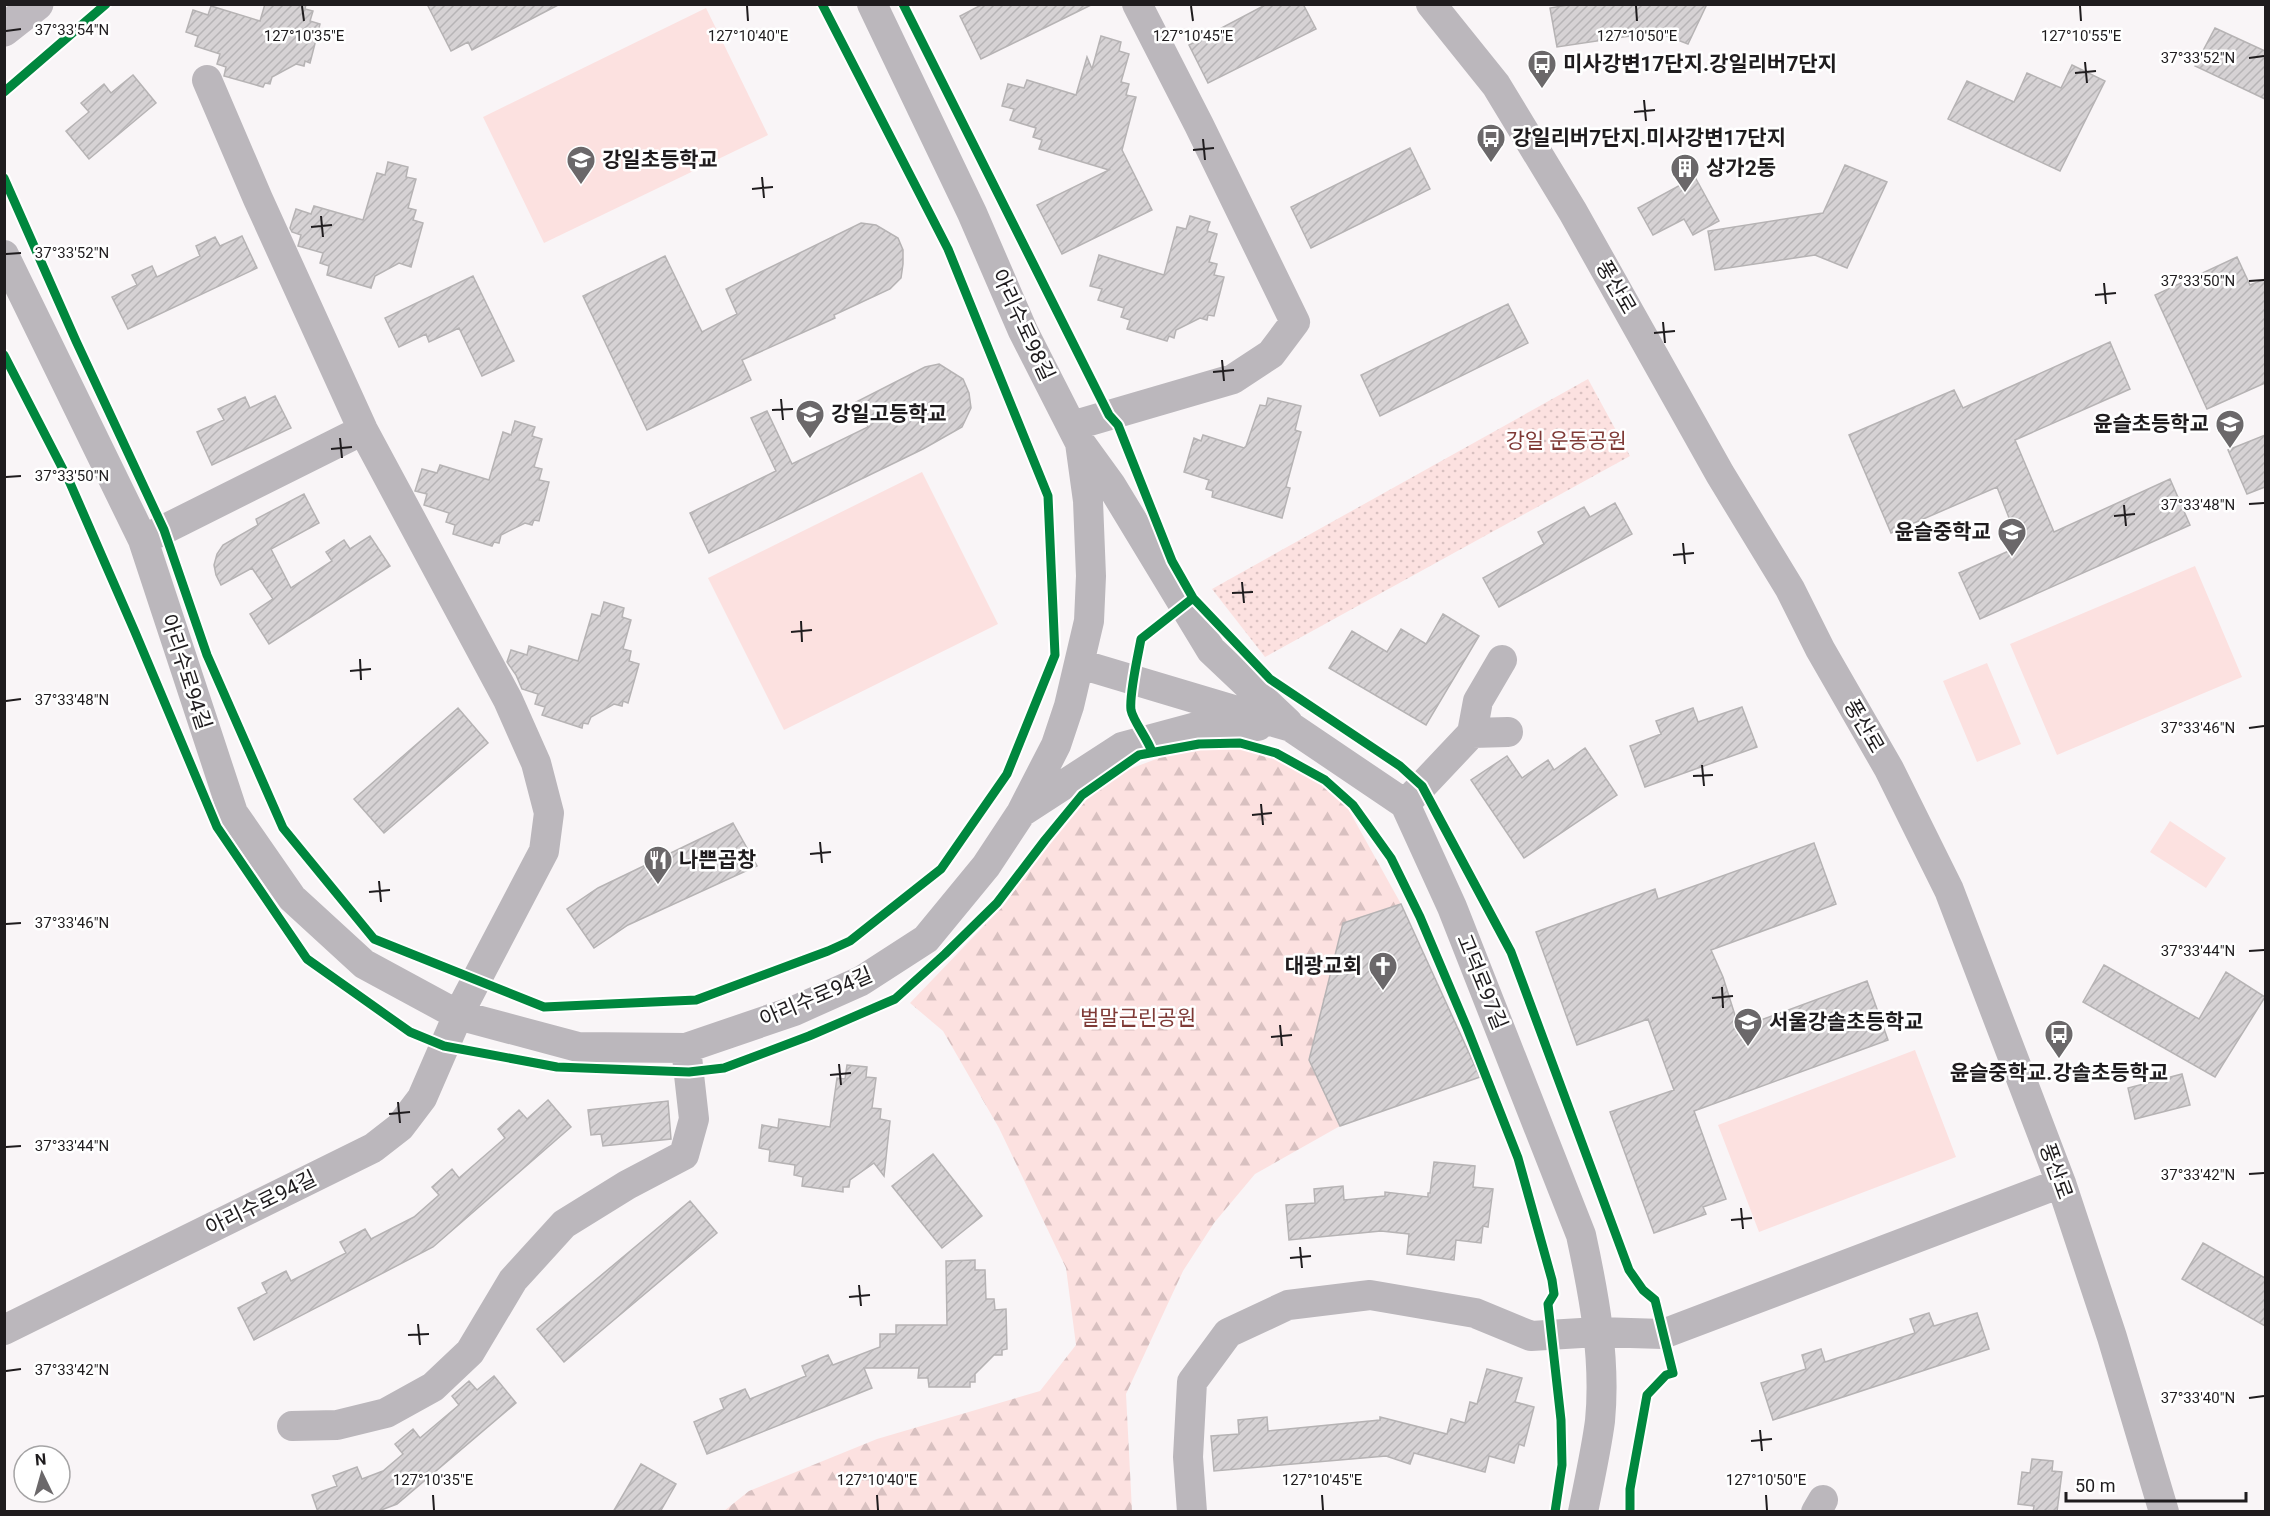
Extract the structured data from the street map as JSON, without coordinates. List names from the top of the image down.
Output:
{
  "streets": {
    "street": [
      "풍산로",
      "아리수로98길",
      "아리수로94길",
      "고덕로97길"
    ]
  },
  "crossings": [
    ["아리수로98길", "아리수로94길"]
  ],
  "parks": ["강일 운동공원", "벌말근린공원"],
  "places": {
    "bus stop": ["미사강변17단지.강일리버7단지", "강일리버7단지.미사강변17단지", "윤슬중학교.강솔초등학교"],
    "school or university": [
      "강일초등학교",
      "강일고등학교",
      "윤슬초등학교",
      "윤슬중학교",
      "서울강솔초등학교"
    ],
    "building": ["상가2동"],
    "restaurant": ["나쁜곱창"],
    "church": ["대광교회"]
  },
  "scale_bar": "50 m",
  "north": "top",
  "coordinates": [
    "37°33'54\"N",
    "127°10'35\"E",
    "127°10'40\"E",
    "127°10'45\"E",
    "127°10'50\"E",
    "127°10'55\"E",
    "37°33'52\"N",
    "37°33'50\"N",
    "37°33'48\"N",
    "37°33'46\"N",
    "37°33'44\"N",
    "37°33'42\"N",
    "37°33'40\"N"
  ]
}
